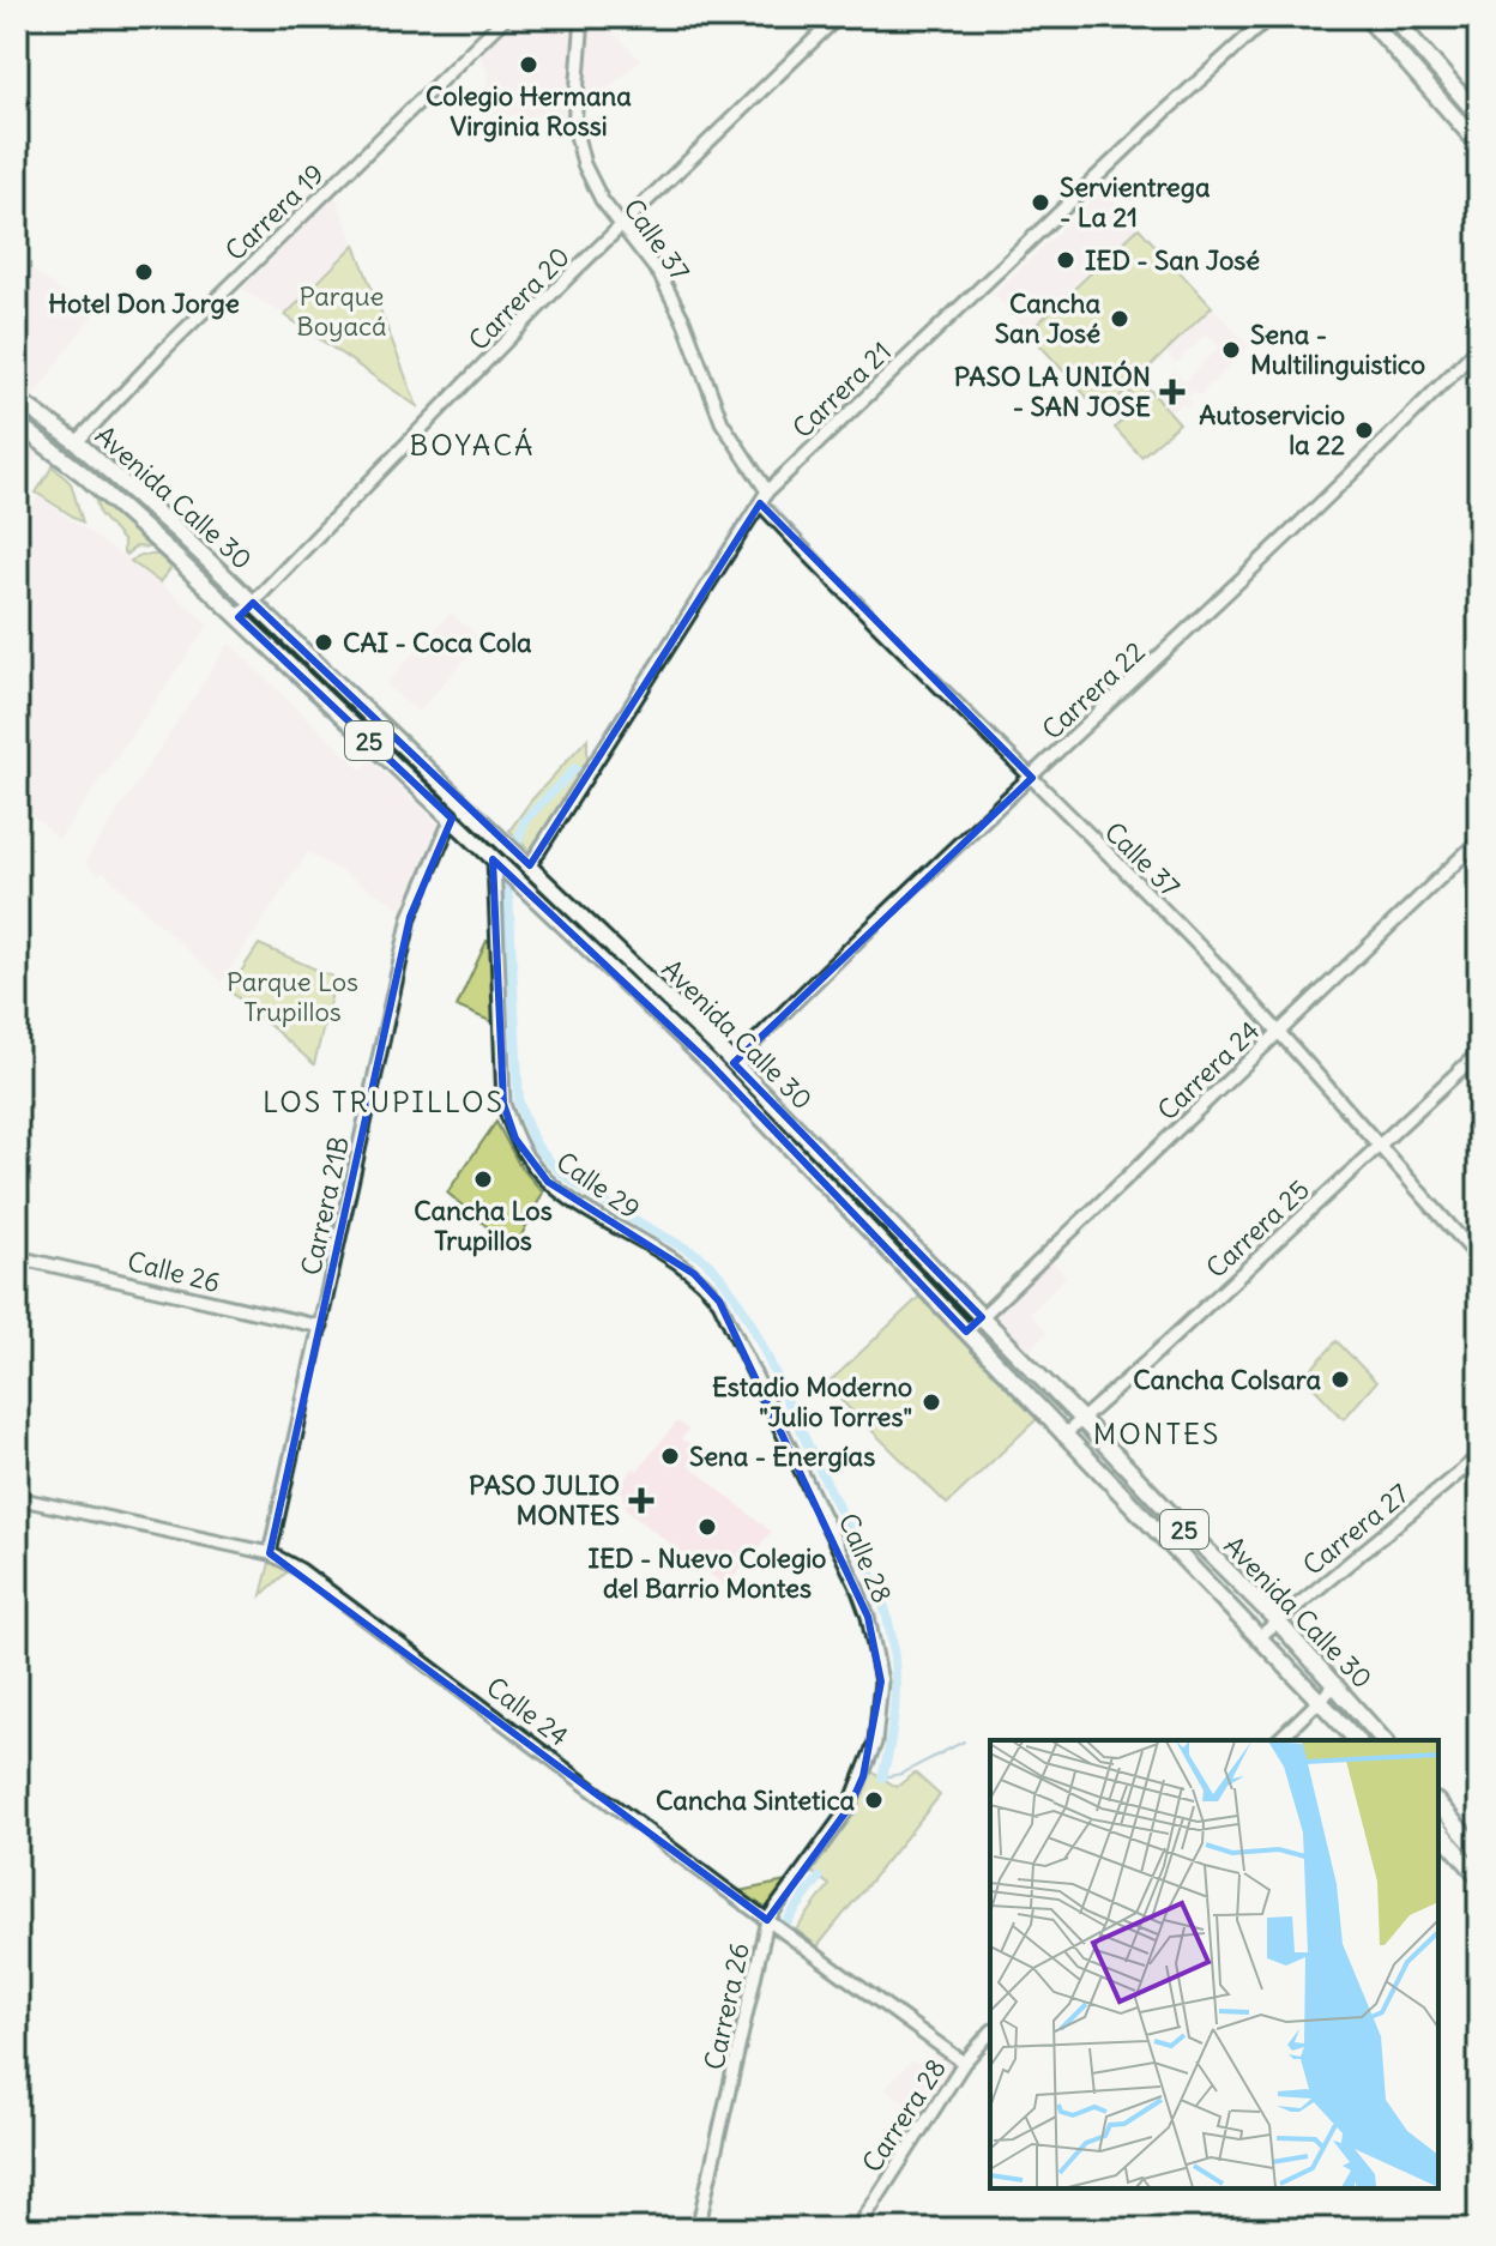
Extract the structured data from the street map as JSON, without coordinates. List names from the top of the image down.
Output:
{
  "streets": {
    "main road": ["Avenida Calle 30", "25"],
    "street": [
      "Carrera 19",
      "Calle 37",
      "Carrera 20",
      "Carrera 21",
      "Carrera 22",
      "Carrera 24",
      "Calle 29",
      "Carrera 21B",
      "Carrera 25",
      "Calle 26",
      "Carrera 27",
      "Calle 28",
      "Calle 24",
      "Carrera 26",
      "Carrera 28"
    ]
  },
  "crossings": [
    ["Carrera 19", "Avenida Calle 30"],
    ["Calle 37", "Carrera 20"],
    ["Calle 37", "Carrera 21"],
    ["Calle 37", "Carrera 22"],
    ["Calle 37", "Carrera 24"],
    ["Calle 37", "Carrera 25"],
    ["Carrera 20", "Avenida Calle 30"],
    ["Carrera 21", "Avenida Calle 30"],
    ["Avenida Calle 30", "Carrera 22"],
    ["Avenida Calle 30", "Carrera 24"],
    ["Avenida Calle 30", "Calle 29"],
    ["Avenida Calle 30", "Carrera 21B"],
    ["Avenida Calle 30", "Carrera 25"],
    ["Avenida Calle 30", "Carrera 27"],
    ["Calle 29", "Calle 28"],
    ["Carrera 21B", "Calle 26"],
    ["Carrera 21B", "Calle 24"],
    ["Calle 28", "Calle 24"],
    ["Calle 28", "Carrera 26"],
    ["Calle 24", "Carrera 26"],
    ["Calle 24", "Carrera 28"]
  ],
  "districts": ["BOYACÁ", "LOS TRUPILLOS", "MONTES"],
  "parks": ["Parque Boyacá", "Parque Los Trupillos"],
  "places": {
    "other": [
      "Colegio Hermana Virginia Rossi",
      "Servientrega - La 21",
      "IED - San José",
      "Hotel Don Jorge",
      "Cancha San José",
      "Sena - Multilinguistico",
      "Autoservicio la 22",
      "CAI - Coca Cola",
      "Cancha Los Trupillos",
      "Cancha Colsara",
      "Estadio Moderno \"Julio Torres\"",
      "Sena - Energías",
      "IED - Nuevo Colegio del Barrio Montes",
      "Cancha Sintetica"
    ],
    "health": ["PASO LA UNIÓN - SAN JOSE", "PASO JULIO MONTES"]
  }
}
